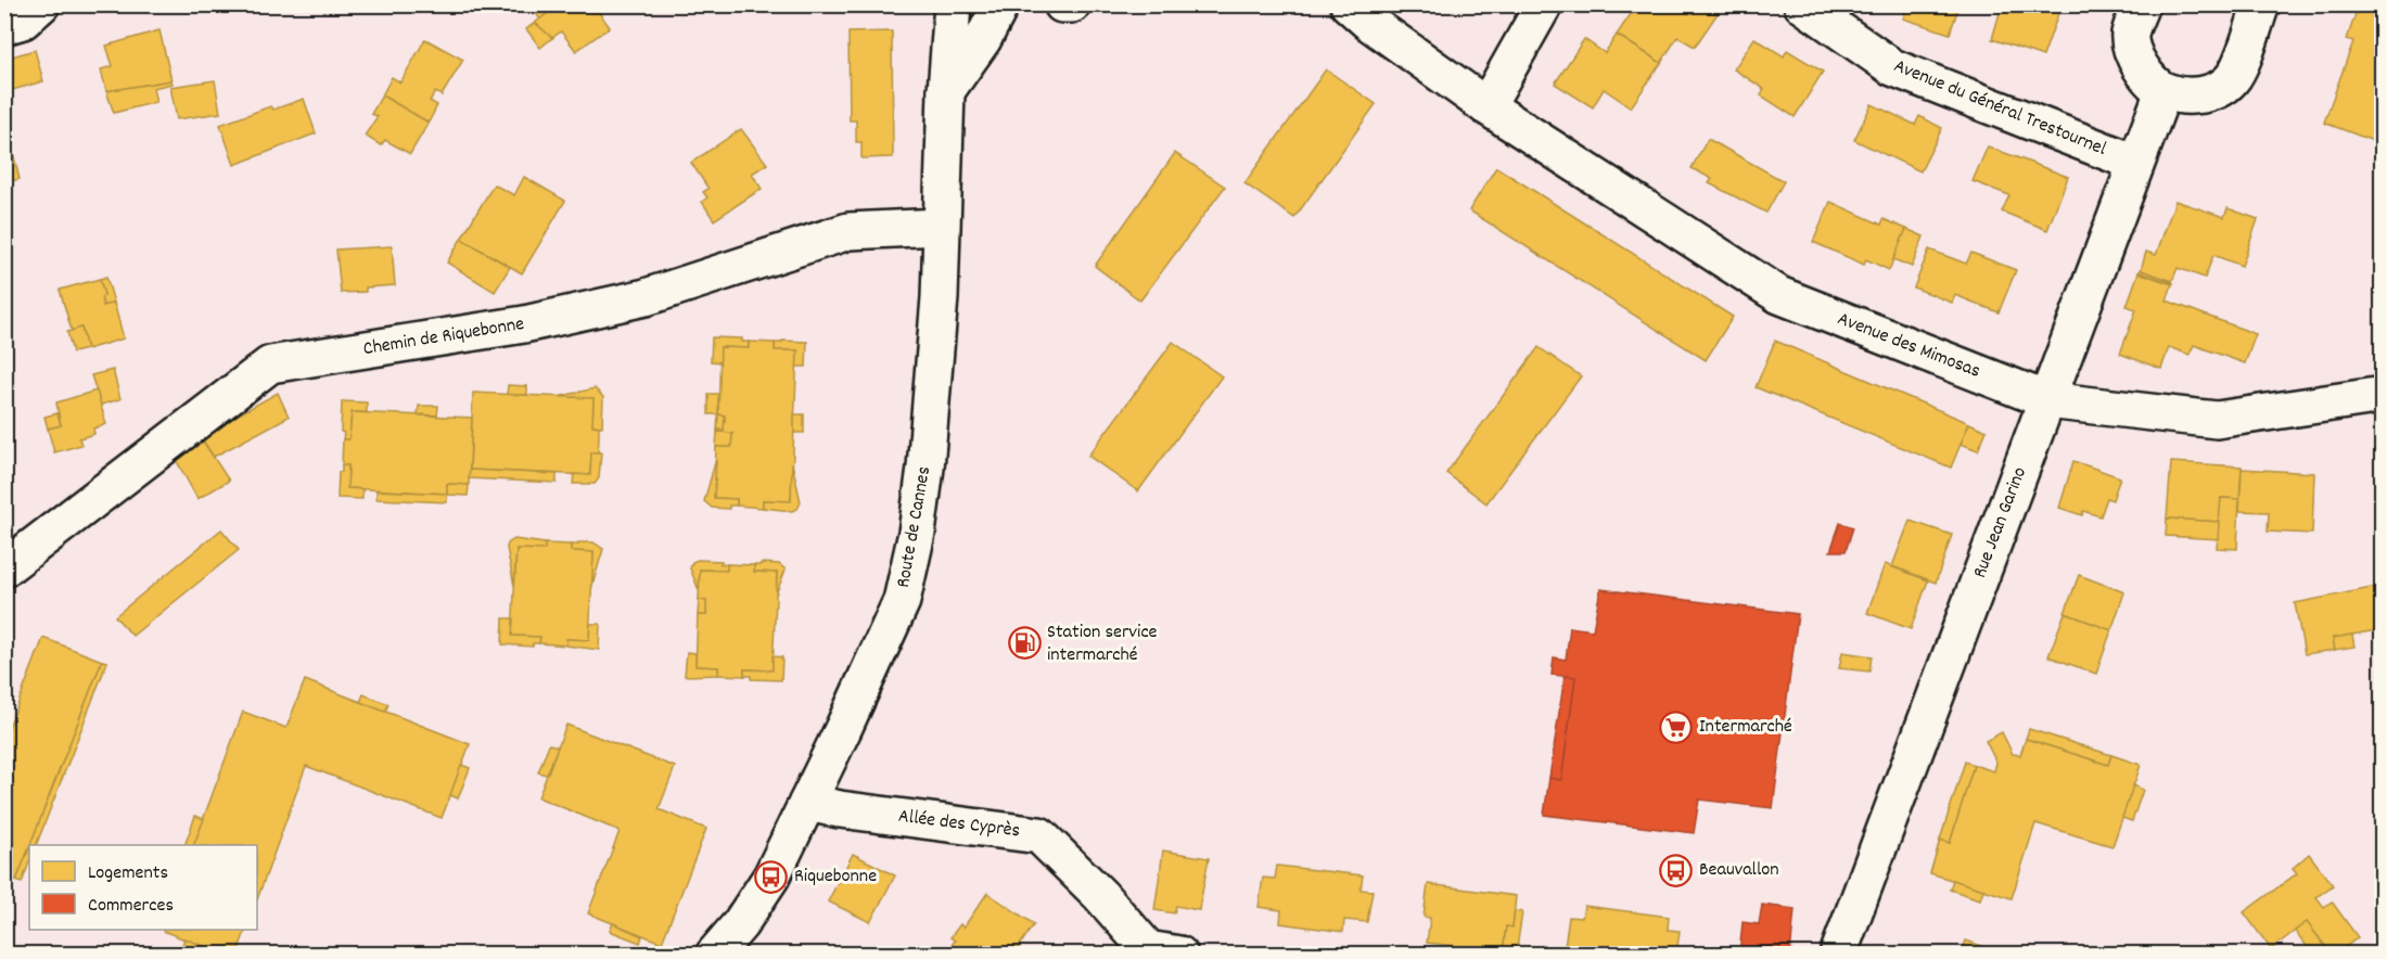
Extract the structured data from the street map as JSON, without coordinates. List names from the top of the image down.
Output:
{
  "streets": {
    "street": [
      "Avenue du Général Trestournel",
      "Chemin de Riquebonne",
      "Avenue des Mimosas",
      "Rue Jean Garino",
      "Route de Cannes",
      "Allée des Cyprès"
    ]
  },
  "crossings": [
    ["Avenue du Général Trestournel", "Rue Jean Garino"],
    ["Chemin de Riquebonne", "Route de Cannes"],
    ["Avenue des Mimosas", "Rue Jean Garino"],
    ["Route de Cannes", "Allée des Cyprès"]
  ],
  "places": {
    "fuel station": ["Station service intermarché"],
    "supermarket": ["Intermarché"],
    "bus stop": ["Beauvallon", "Riquebonne"]
  },
  "legend": ["Logements", "Commerces"]
}
